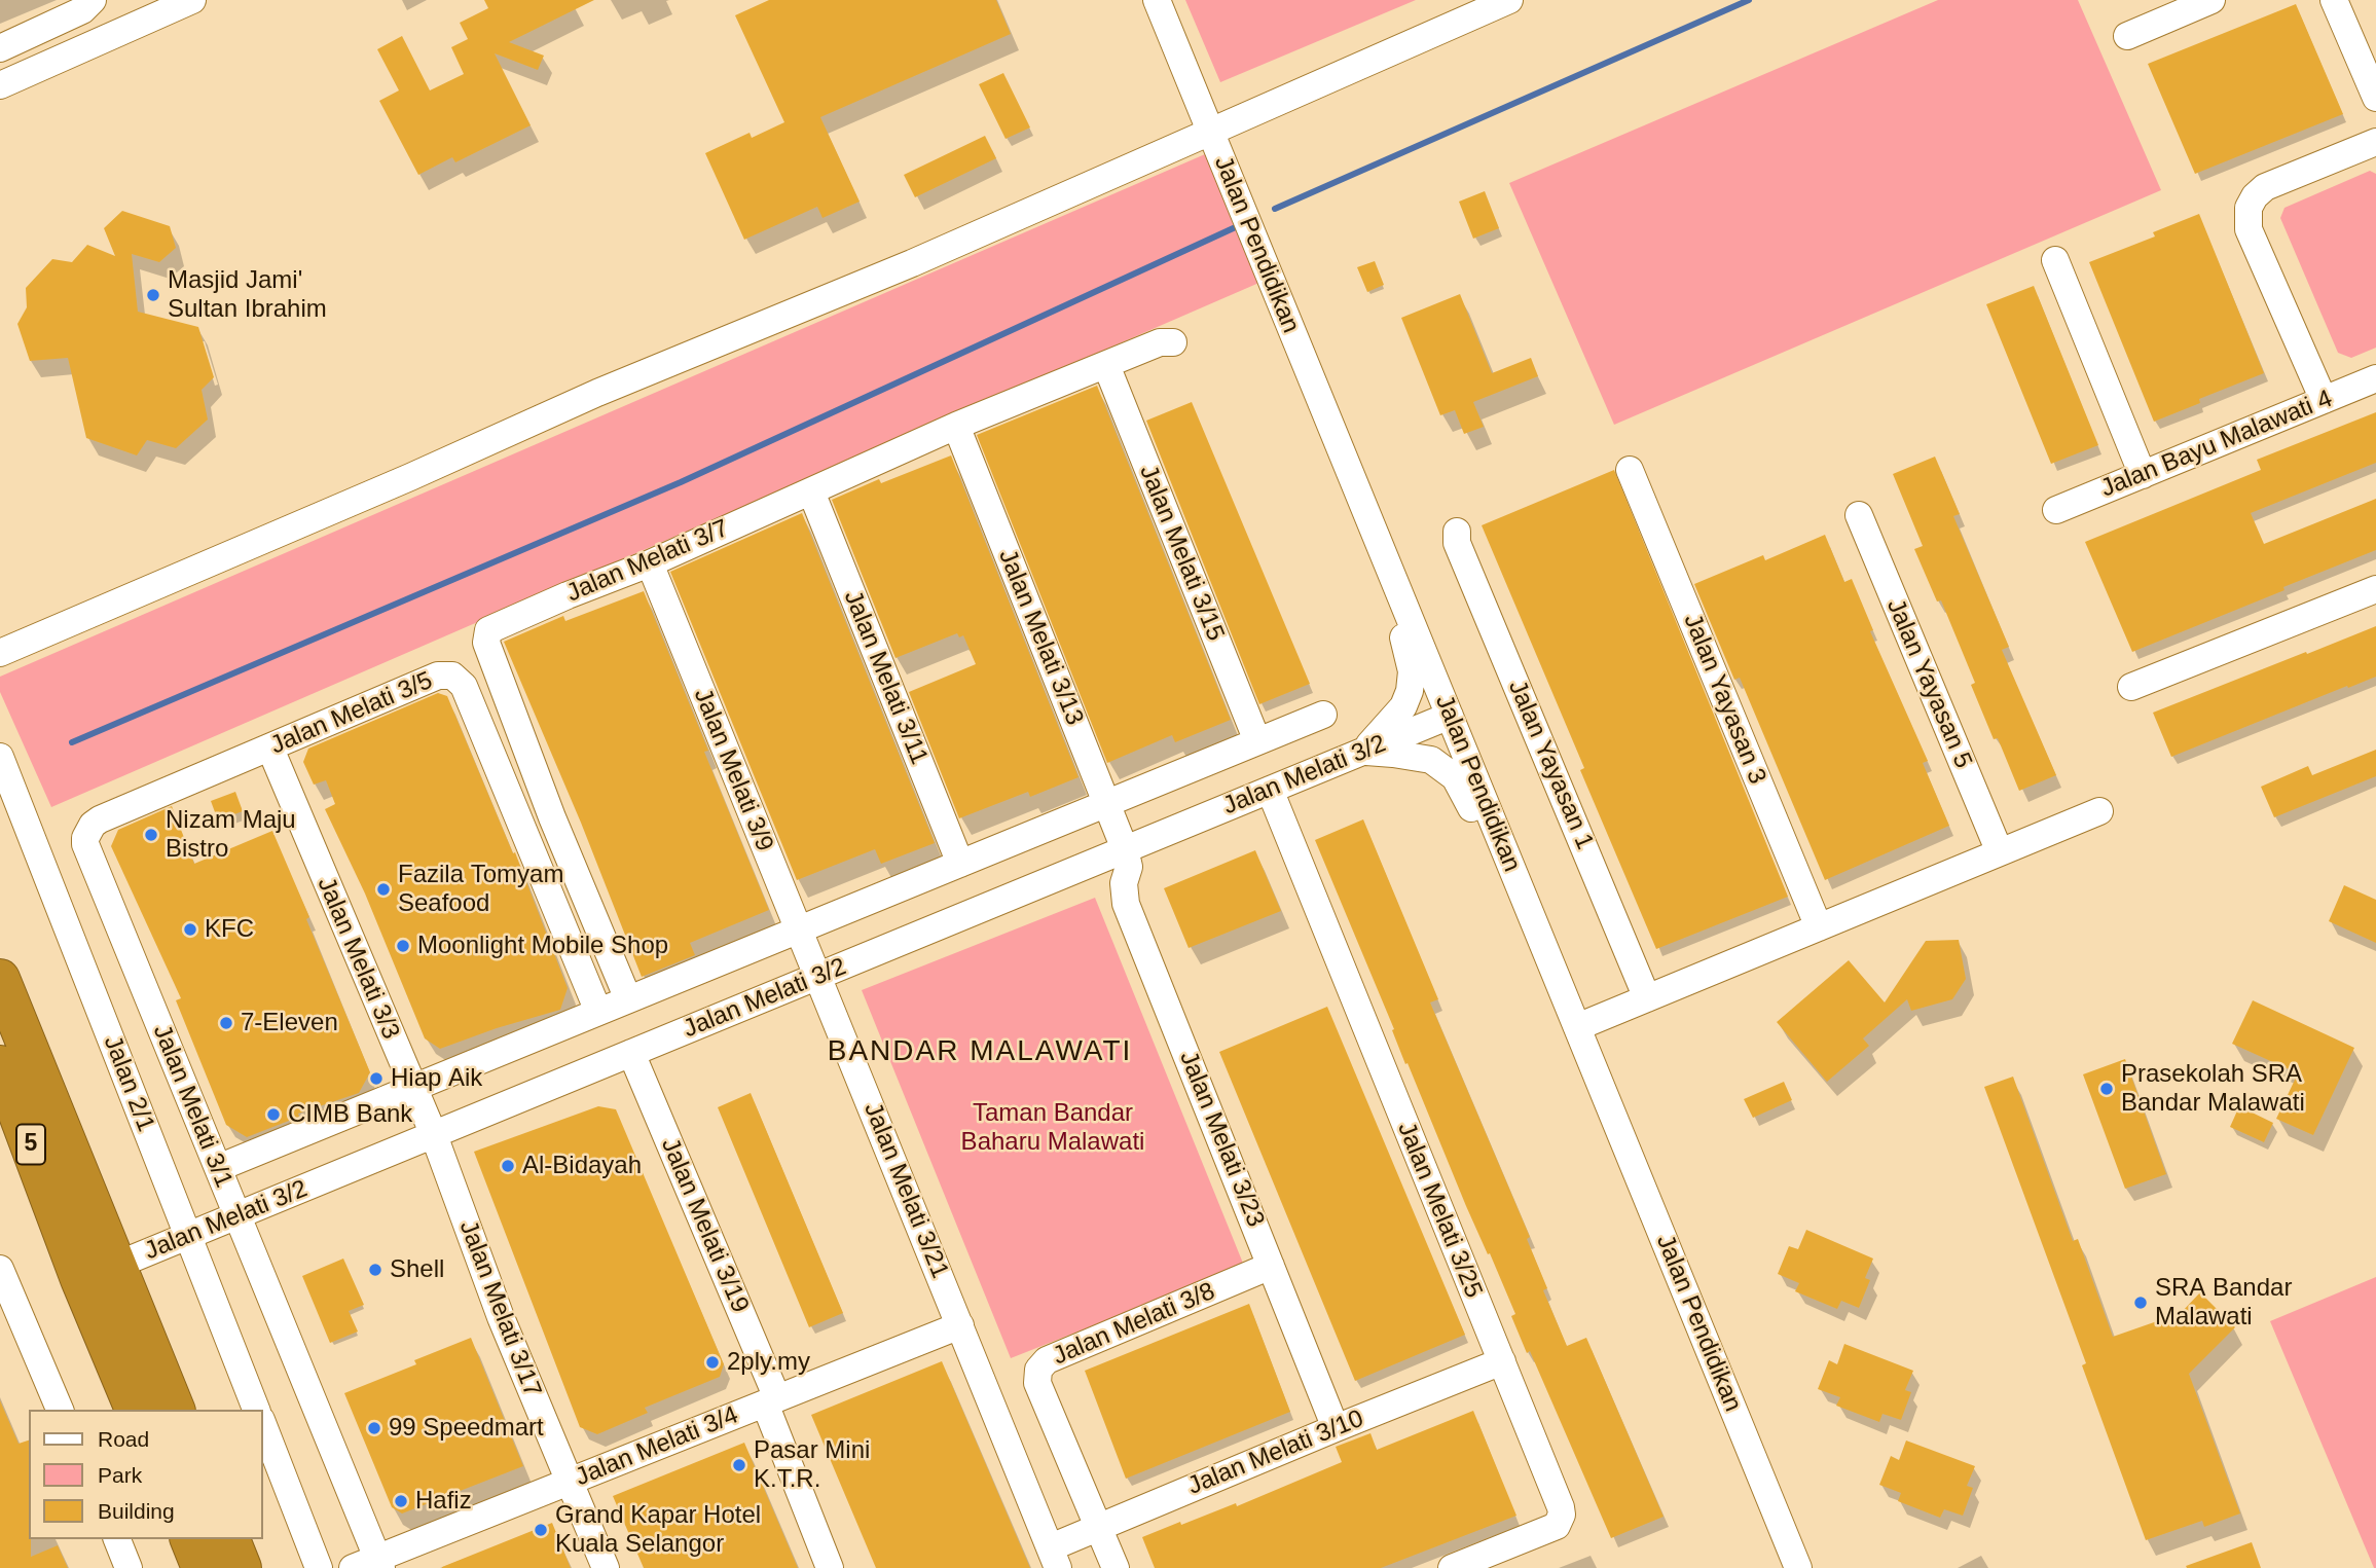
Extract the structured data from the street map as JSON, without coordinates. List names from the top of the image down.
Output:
{
  "streets": {
    "highway": ["5"],
    "street": [
      "Jalan Pendidikan",
      "Jalan Bayu Malawati 4",
      "Jalan Melati 3/15",
      "Jalan Melati 3/7",
      "Jalan Melati 3/13",
      "Jalan Melati 3/11",
      "Jalan Yayasan 5",
      "Jalan Yayasan 3",
      "Jalan Melati 3/5",
      "Jalan Yayasan 1",
      "Jalan Melati 3/9",
      "Jalan Melati 3/2",
      "Jalan Melati 3/3",
      "Jalan 2/1",
      "Jalan Melati 3/1",
      "Jalan Melati 3/23",
      "Jalan Melati 3/21",
      "Jalan Melati 3/25",
      "Jalan Melati 3/19",
      "Jalan Melati 3/17",
      "Jalan Melati 3/8",
      "Jalan Melati 3/4",
      "Jalan Melati 3/10"
    ]
  },
  "crossings": [
    ["Jalan Pendidikan", "Jalan Melati 3/2"],
    ["Jalan Melati 3/15", "Jalan Melati 3/7"],
    ["Jalan Melati 3/7", "Jalan Melati 3/13"],
    ["Jalan Melati 3/7", "Jalan Melati 3/11"],
    ["Jalan Melati 3/7", "Jalan Melati 3/9"],
    ["Jalan Melati 3/13", "Jalan Melati 3/2"],
    ["Jalan Melati 3/13", "Jalan Melati 3/23"],
    ["Jalan Melati 3/5", "Jalan Melati 3/3"],
    ["Jalan Melati 3/5", "Jalan Melati 3/1"],
    ["Jalan Melati 3/9", "Jalan Melati 3/2"],
    ["Jalan Melati 3/9", "Jalan Melati 3/21"],
    ["Jalan Melati 3/2", "Jalan 2/1"],
    ["Jalan Melati 3/2", "Jalan Melati 3/1"],
    ["Jalan Melati 3/2", "Jalan Melati 3/23"],
    ["Jalan Melati 3/2", "5"],
    ["Jalan Melati 3/2", "Jalan Melati 3/21"],
    ["Jalan Melati 3/2", "Jalan Melati 3/25"],
    ["Jalan Melati 3/2", "Jalan Melati 3/19"],
    ["Jalan Melati 3/2", "Jalan Melati 3/17"],
    ["Jalan Melati 3/3", "Jalan Melati 3/17"],
    ["Jalan Melati 3/1", "Jalan Melati 3/4"],
    ["Jalan Melati 3/23", "Jalan Melati 3/8"],
    ["Jalan Melati 3/23", "Jalan Melati 3/10"],
    ["Jalan Melati 3/21", "Jalan Melati 3/4"],
    ["Jalan Melati 3/21", "Jalan Melati 3/10"],
    ["Jalan Melati 3/25", "Jalan Melati 3/10"],
    ["Jalan Melati 3/19", "Jalan Melati 3/4"],
    ["Jalan Melati 3/17", "Jalan Melati 3/4"],
    ["Jalan Melati 3/8", "Jalan Melati 3/10"]
  ],
  "districts": ["BANDAR MALAWATI"],
  "parks": ["Taman Bandar Baharu Malawati"],
  "places": [
    "Masjid Jami' Sultan Ibrahim",
    "Nizam Maju Bistro",
    "Fazila Tomyam Seafood",
    "KFC",
    "Moonlight Mobile Shop",
    "7-Eleven",
    "Hiap Aik",
    "Prasekolah SRA Bandar Malawati",
    "CIMB Bank",
    "Al-Bidayah",
    "Shell",
    "SRA Bandar Malawati",
    "2ply.my",
    "99 Speedmart",
    "Pasar Mini K.T.R.",
    "Hafiz",
    "Grand Kapar Hotel Kuala Selangor"
  ],
  "legend": ["Road", "Park", "Building"]
}
